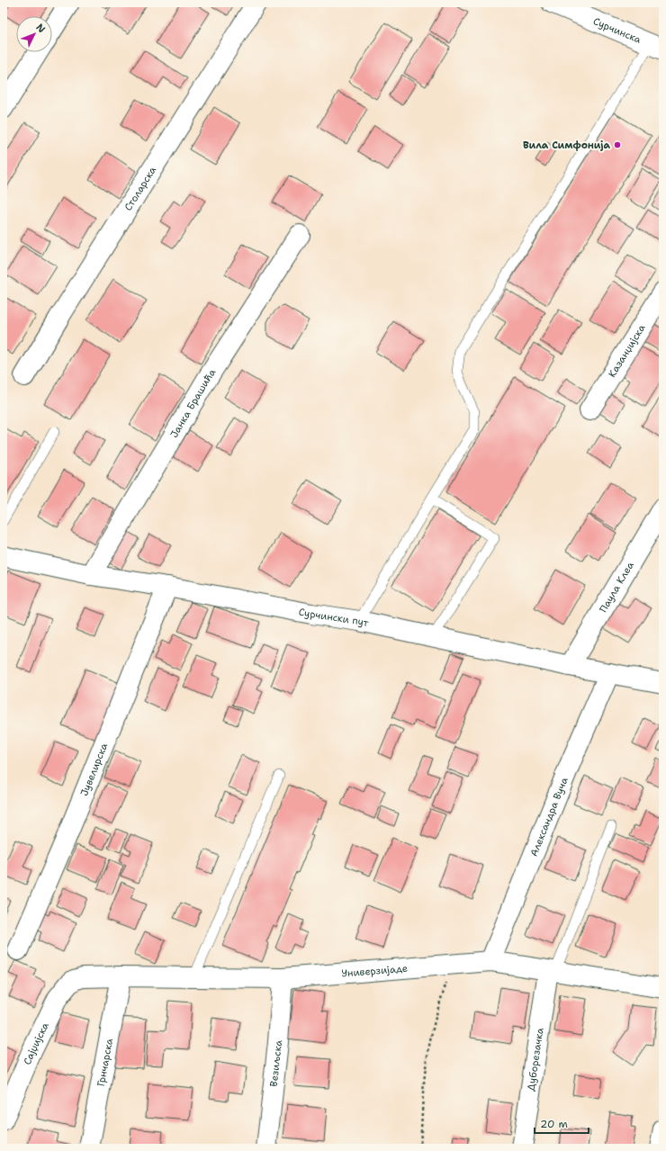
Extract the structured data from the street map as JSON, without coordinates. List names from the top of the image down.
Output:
{
  "streets": {
    "street": [
      "Сурчинска",
      "Столарска",
      "Казанџијска",
      "Јанка Брашића",
      "Паула Клеа",
      "Сурчински пут",
      "Јувелирска",
      "Александра Вуча",
      "Универзијаде",
      "Сајџијска",
      "Дуборезачка",
      "Грнчарска",
      "Везиљска"
    ]
  },
  "crossings": [
    ["Јанка Брашића", "Сурчински пут"],
    ["Паула Клеа", "Сурчински пут"],
    ["Сурчински пут", "Јувелирска"],
    ["Сурчински пут", "Александра Вуча"],
    ["Александра Вуча", "Универзијаде"],
    ["Универзијаде", "Сајџијска"],
    ["Универзијаде", "Дуборезачка"],
    ["Универзијаде", "Грнчарска"],
    ["Универзијаде", "Везиљска"]
  ],
  "places": ["Вила Симфонија"],
  "scale_bar": "20 m",
  "north": "top right"
}
